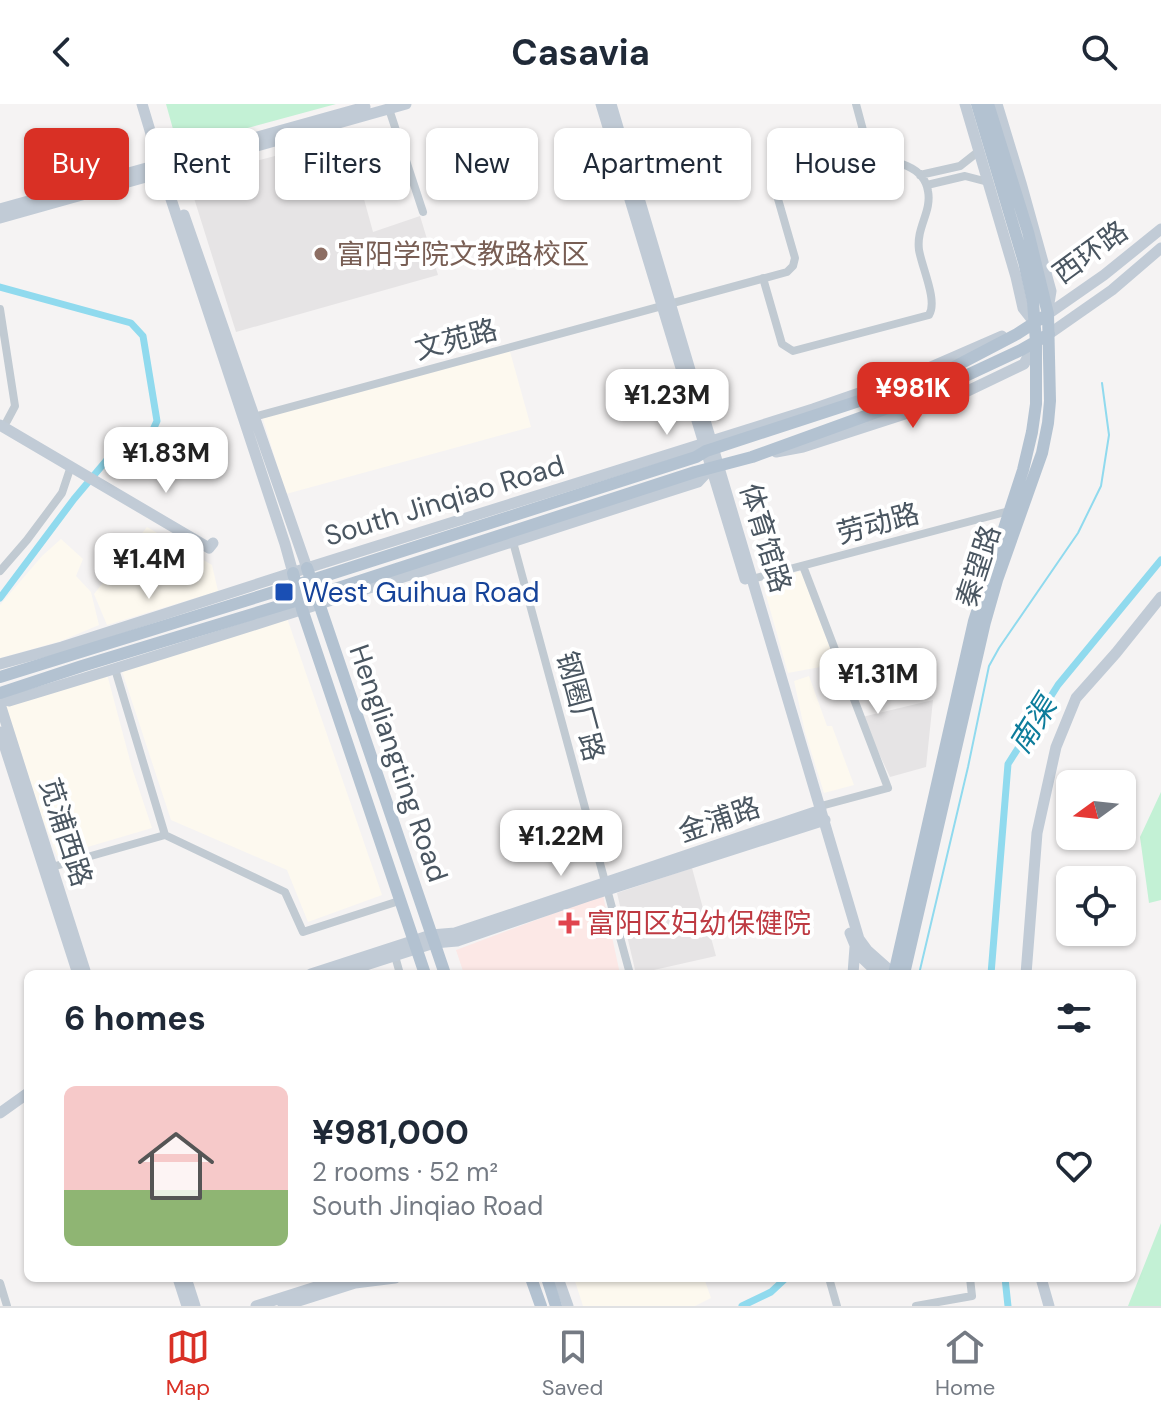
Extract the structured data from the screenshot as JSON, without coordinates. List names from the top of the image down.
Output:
{
  "streets": {
    "main road": [
      "西环路",
      "South Jinqiao Road",
      "体育馆路",
      "秦望路",
      "Hengliangting Road",
      "金浦路",
      "苋浦西路"
    ],
    "street": ["文苑路", "劳动路", "钢圈厂路"]
  },
  "crossings": [
    ["西环路", "South Jinqiao Road"],
    ["西环路", "秦望路"],
    ["文苑路", "体育馆路"],
    ["South Jinqiao Road", "体育馆路"],
    ["South Jinqiao Road", "秦望路"],
    ["South Jinqiao Road", "钢圈厂路"],
    ["South Jinqiao Road", "Hengliangting Road"],
    ["劳动路", "体育馆路"],
    ["劳动路", "秦望路"],
    ["体育馆路", "金浦路"],
    ["钢圈厂路", "金浦路"],
    ["Hengliangting Road", "金浦路"]
  ],
  "water": ["南渠"],
  "places": {
    "other": ["富阳学院文教路校区"],
    "transit": ["West Guihua Road"],
    "health": ["富阳区妇幼保健院"]
  },
  "north": "left",
  "page": {
    "header": "Casavia",
    "chip": [
      "Buy",
      "Rent",
      "Filters",
      "New",
      "Apartment",
      "House"
    ],
    "price": [
      "¥981K",
      "¥1.23M",
      "¥1.83M",
      "¥1.4M",
      "¥1.31M",
      "¥1.22M"
    ],
    "heading": "6 homes",
    "list": [
      {
        "name": "¥981,000",
        "note": "2 rooms · 52 m² · South Jinqiao Road"
      }
    ],
    "tabs": ["Map", "Saved", "Home"]
  }
}
